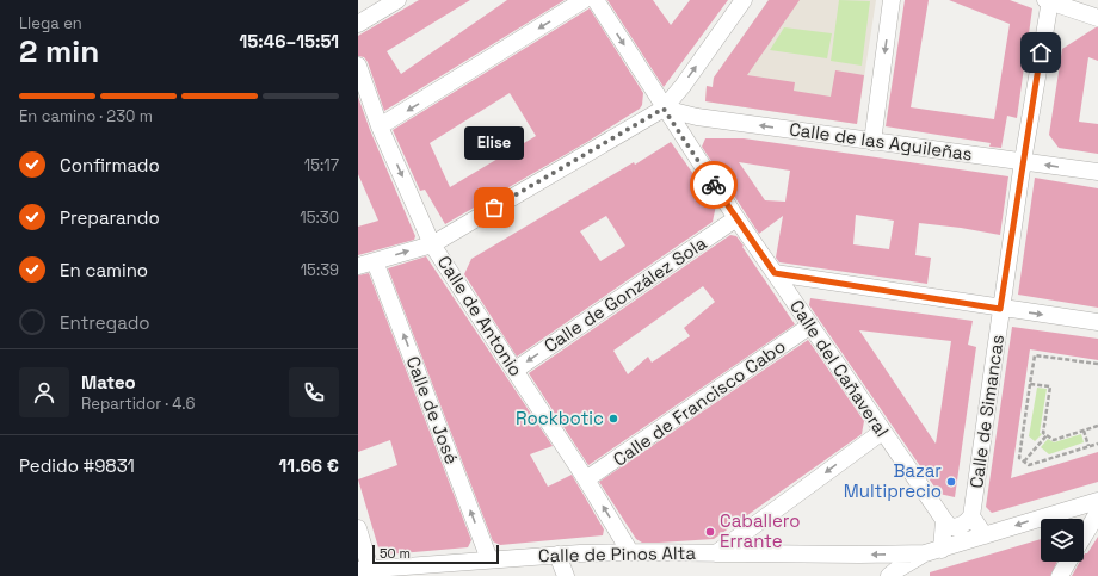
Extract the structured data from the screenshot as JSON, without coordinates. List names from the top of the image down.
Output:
{
  "streets": {
    "street": [
      "Calle de las Aguileñas",
      "Calle de González Sola",
      "Calle de Antonio",
      "Calle del Cañaveral",
      "Calle de Francisco Cabo",
      "Calle de José",
      "Calle de Simancas",
      "Calle de Pinos Alta"
    ]
  },
  "crossings": [
    ["Calle de las Aguileñas", "Calle del Cañaveral"],
    ["Calle de las Aguileñas", "Calle de Simancas"],
    ["Calle de González Sola", "Calle de Antonio"],
    ["Calle de González Sola", "Calle del Cañaveral"],
    ["Calle de Antonio", "Calle de Francisco Cabo"],
    ["Calle de Antonio", "Calle de Pinos Alta"],
    ["Calle del Cañaveral", "Calle de Francisco Cabo"],
    ["Calle de José", "Calle de Pinos Alta"]
  ],
  "one_way": ["Calle de José", "Calle de Pinos Alta"],
  "places": [
    "Elise",
    "Rockbotic",
    "Bazar Multiprecio",
    "Caballero Errante"
  ],
  "scale_bar": "50 m",
  "page": {
    "heading": ["2 min", "Llega en", "15:46–15:51"],
    "panel": [
      "Mateo",
      "Repartidor · 4.6",
      "Pedido #9831",
      "11.66 €"
    ],
    "bar": "En camino · 230 m",
    "bubble": "Elise",
    "list": [
      ["Confirmado", "15:17"],
      ["Preparando", "15:30"],
      ["En camino", "15:39"],
      "Entregado"
    ],
    "scale": "50 m"
  }
}
